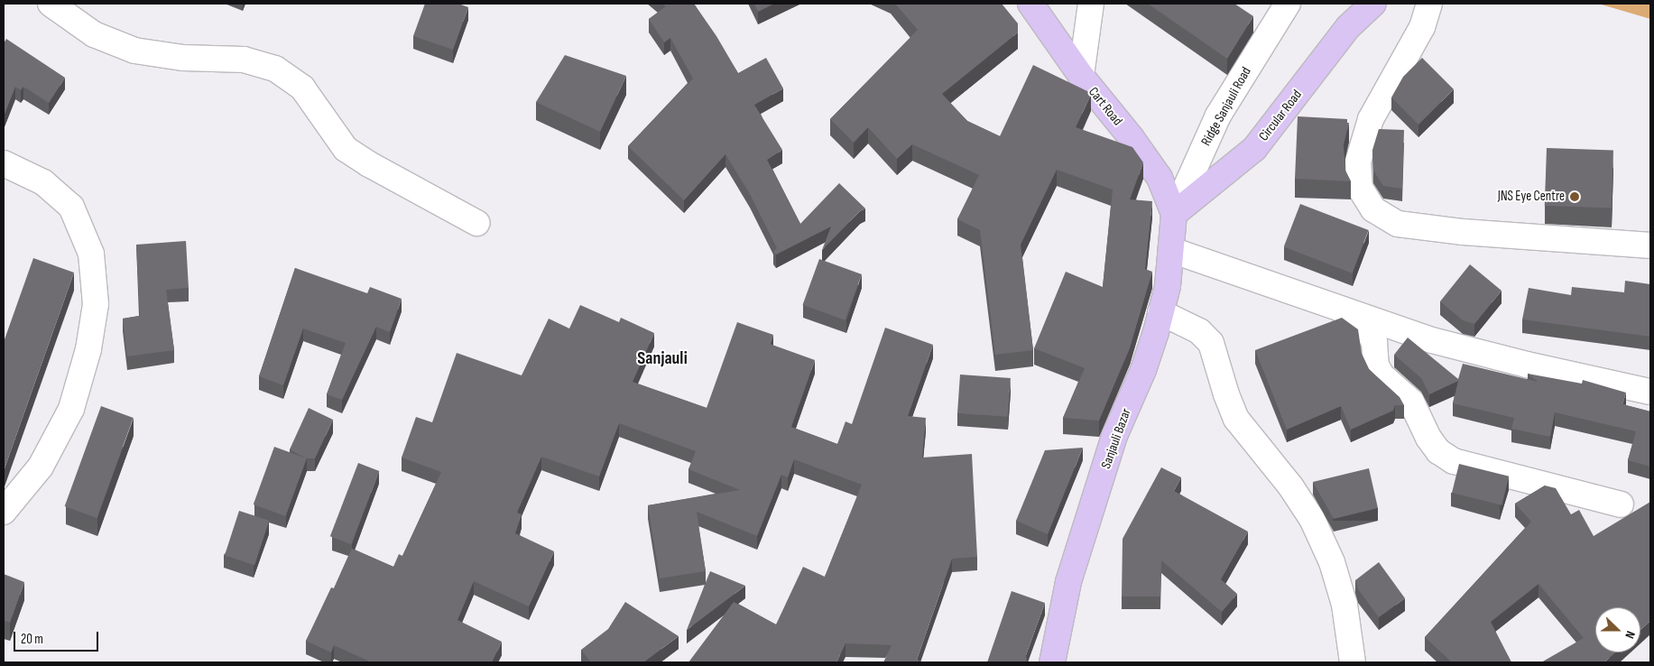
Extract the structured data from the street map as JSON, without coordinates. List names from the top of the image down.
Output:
{
  "streets": {
    "main road": ["Cart Road", "Circular Road", "Sanjauli Bazar"],
    "street": ["Ridge Sanjauli Road"]
  },
  "crossings": [
    ["Cart Road", "Ridge Sanjauli Road"],
    ["Cart Road", "Circular Road"],
    ["Cart Road", "Sanjauli Bazar"],
    ["Ridge Sanjauli Road", "Circular Road"],
    ["Ridge Sanjauli Road", "Sanjauli Bazar"],
    ["Circular Road", "Sanjauli Bazar"]
  ],
  "districts": ["Sanjauli"],
  "places": ["JNS Eye Centre"],
  "scale_bar": "20 m",
  "north": "right"
}
